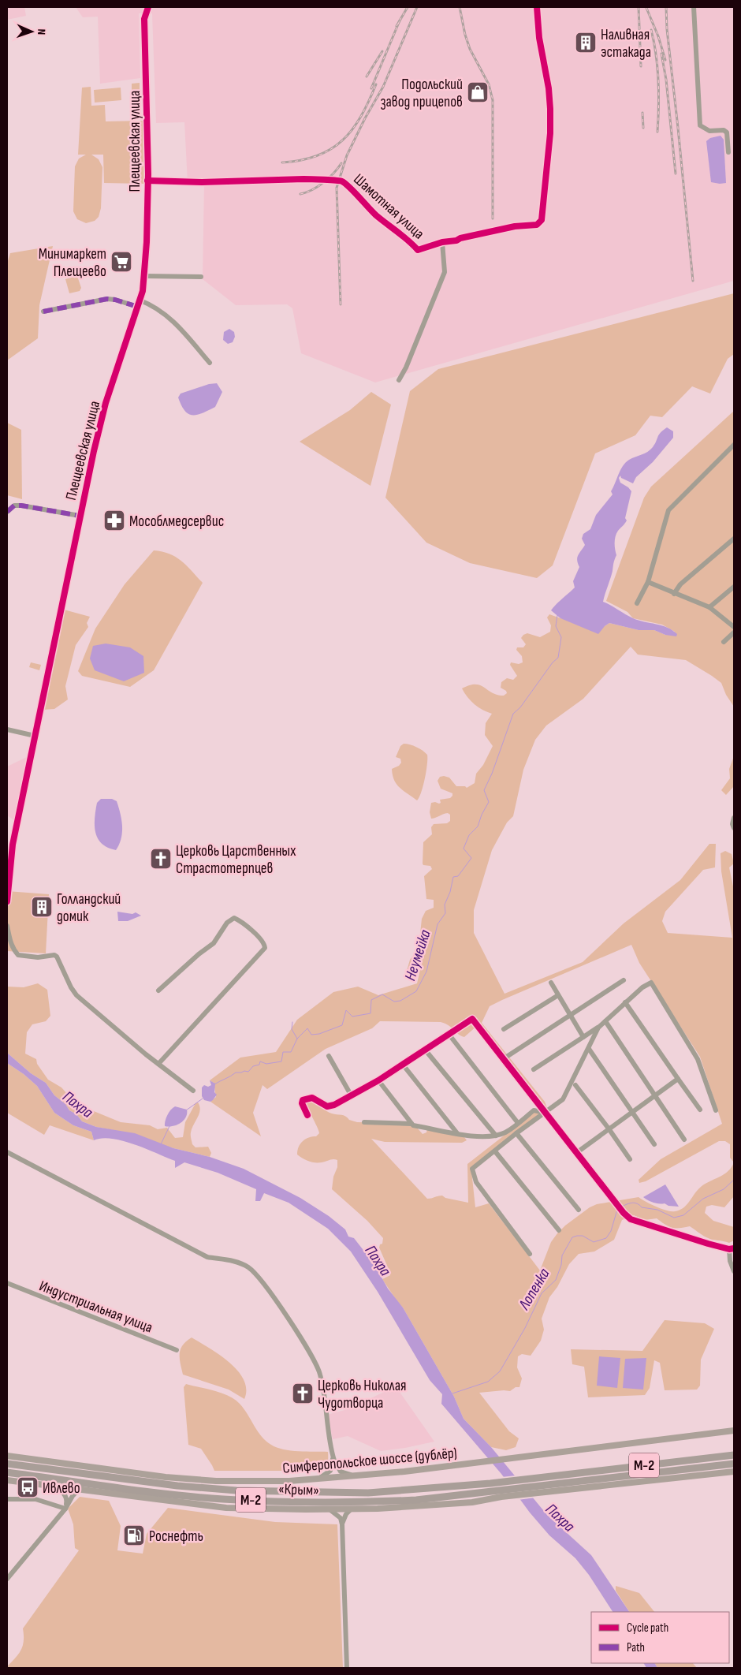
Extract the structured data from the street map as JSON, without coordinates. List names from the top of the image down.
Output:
{
  "streets": {
    "highway": ["М-2", "«Крым»"],
    "main road": ["Симферопольское шоссе (дублёр)"],
    "street": ["Плещеевская улица", "Шамотная улица", "Индустриальная улица"]
  },
  "crossings": [
    ["Плещеевская улица", "Шамотная улица"]
  ],
  "water": ["Неумейка", "Пахра", "Лопенка"],
  "places": {
    "building": ["Наливная эстакада", "Голландский домик"],
    "shop": ["Подольский завод прицепов"],
    "supermarket": ["Минимаркет Плещеево"],
    "pharmacy": ["Мособлмедсервис"],
    "church": ["Церковь Царственных Страстотерпцев", "Церковь Николая Чудотворца"],
    "bus stop": ["Ивлево"],
    "fuel station": ["Роснефть"]
  },
  "legend": ["Cycle path", "Path"],
  "north": "right"
}
